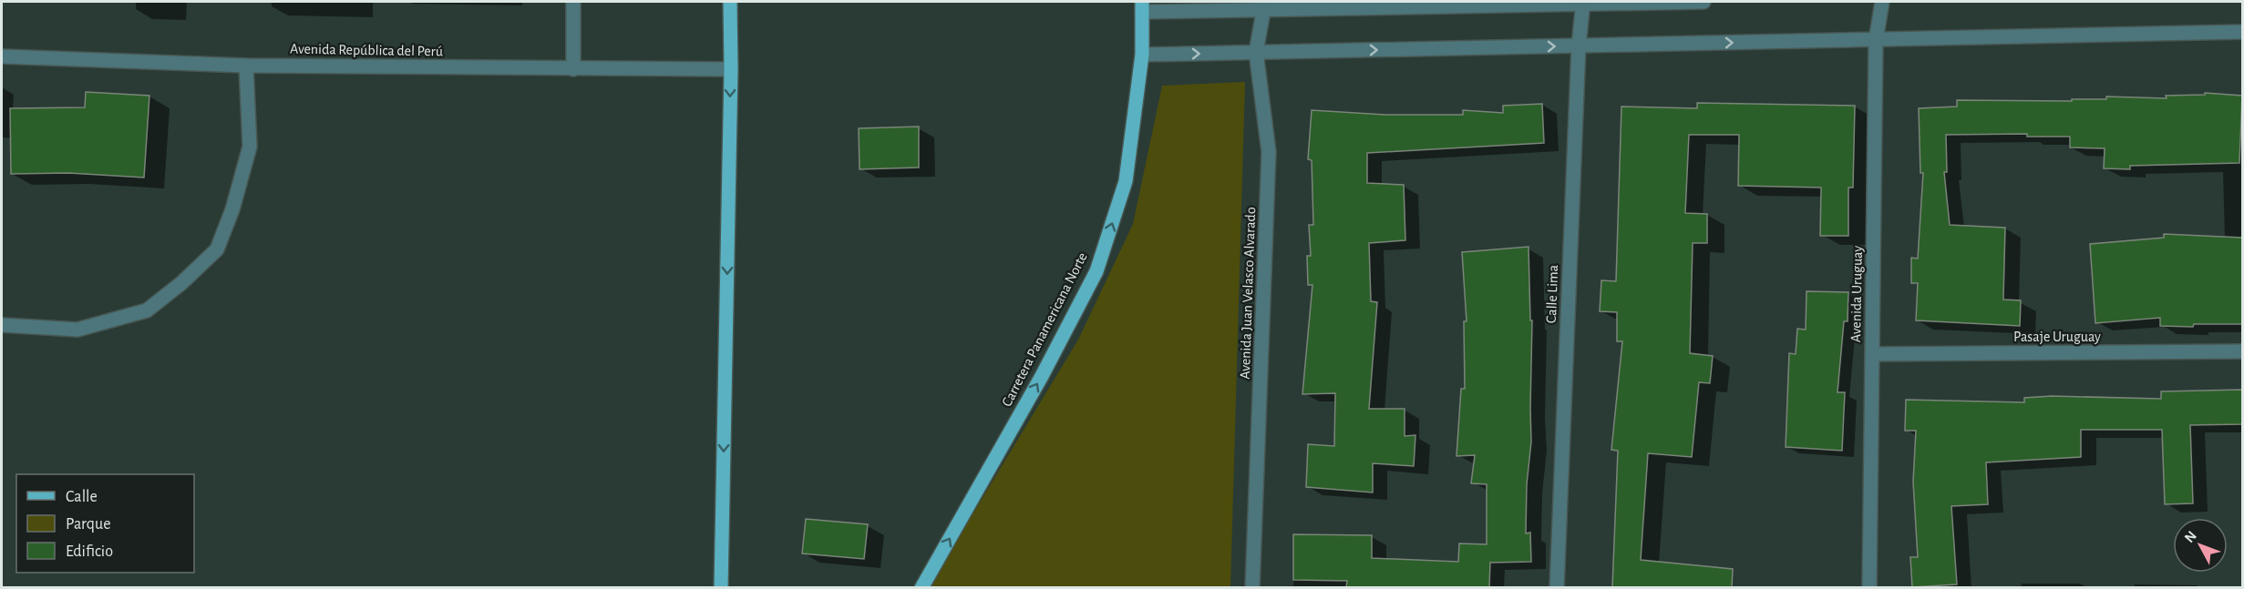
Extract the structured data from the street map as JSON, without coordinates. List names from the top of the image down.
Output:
{
  "streets": {
    "main road": ["Carretera Panamericana Norte"],
    "street": [
      "Avenida República del Perú",
      "Avenida Juan Velasco Alvarado",
      "Calle Lima",
      "Avenida Uruguay",
      "Pasaje Uruguay"
    ]
  },
  "crossings": [
    ["Avenida Uruguay", "Pasaje Uruguay"]
  ],
  "one_way": ["Carretera Panamericana Norte"],
  "legend": ["Calle", "Parque", "Edificio"],
  "north": "top left"
}
